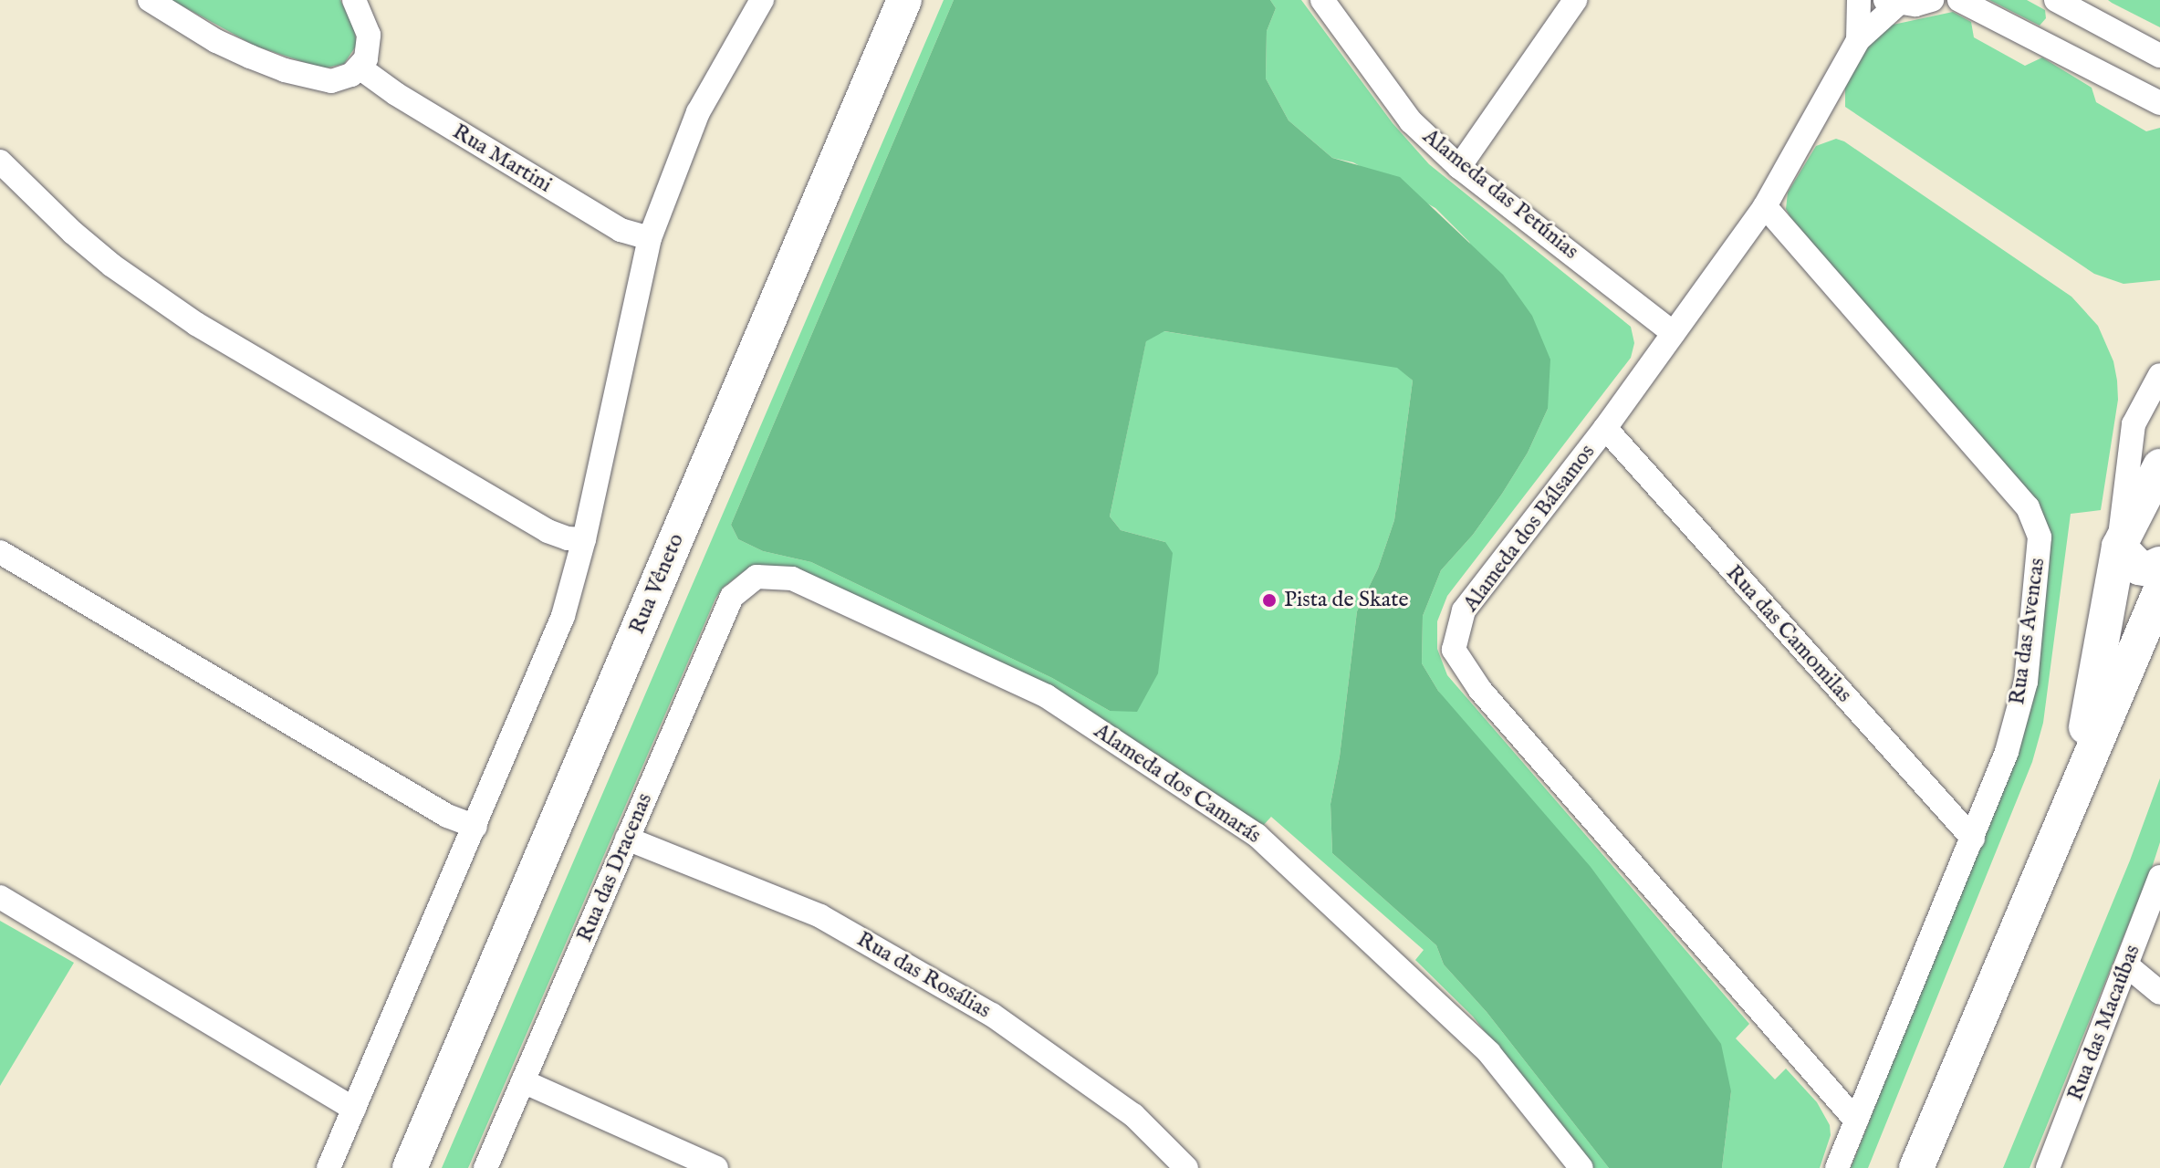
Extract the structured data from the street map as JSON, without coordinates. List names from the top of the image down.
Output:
{
  "streets": {
    "street": [
      "Rua Martini",
      "Alameda das Petúnias",
      "Alameda dos Bálsamos",
      "Rua Vêneto",
      "Rua das Avencas",
      "Rua das Camomilas",
      "Alameda dos Camarás",
      "Rua das Dracenas",
      "Rua das Rosálias",
      "Rua das Macaúbas"
    ]
  },
  "crossings": [
    ["Alameda das Petúnias", "Alameda dos Bálsamos"],
    ["Alameda dos Bálsamos", "Rua das Avencas"],
    ["Alameda dos Bálsamos", "Rua das Camomilas"],
    ["Rua das Avencas", "Rua das Camomilas"],
    ["Alameda dos Camarás", "Rua das Dracenas"],
    ["Rua das Dracenas", "Rua das Rosálias"]
  ],
  "places": ["Pista de Skate"]
}
